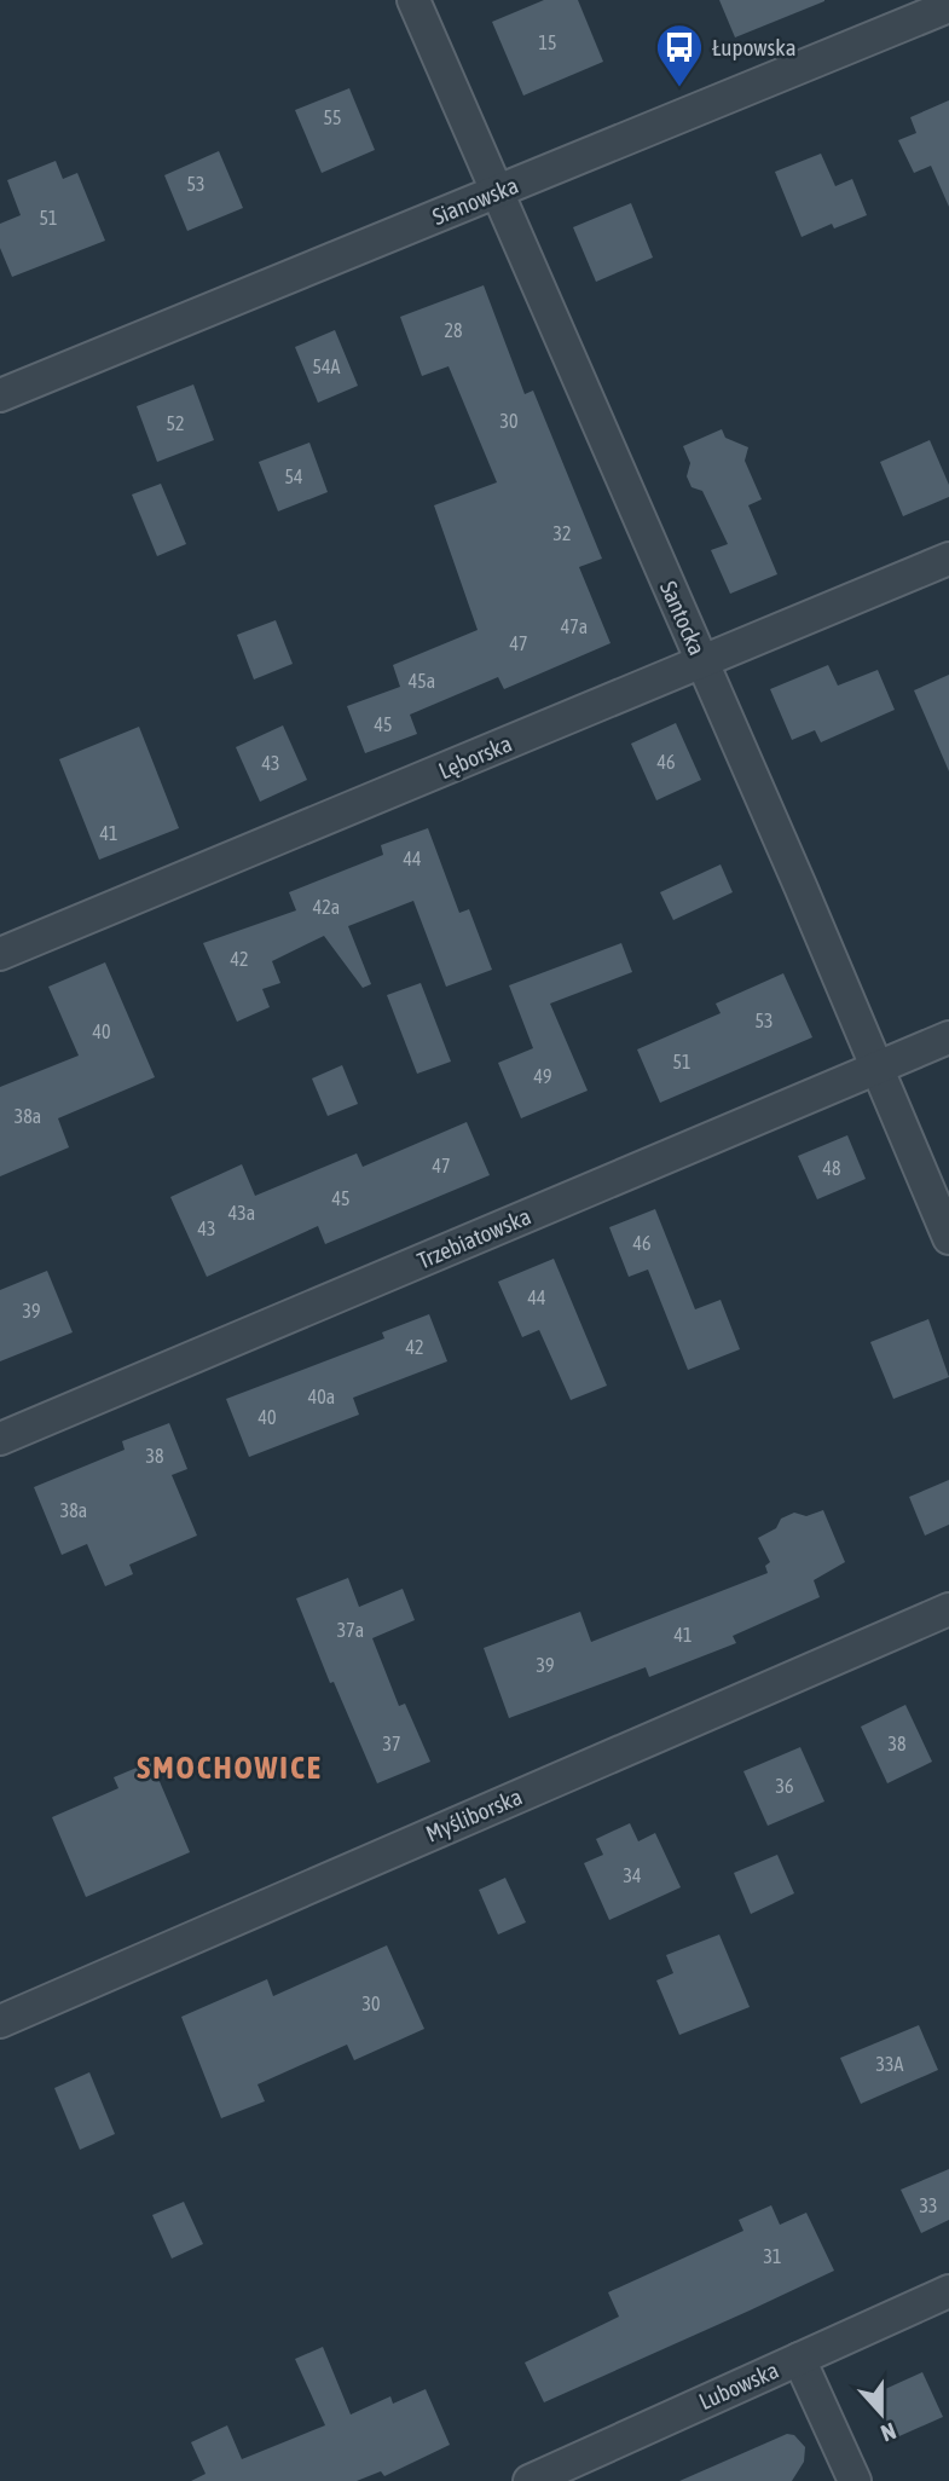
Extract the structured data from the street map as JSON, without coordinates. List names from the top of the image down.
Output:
{
  "streets": {
    "street": [
      "Sianowska",
      "Santocka",
      "Lęborska",
      "Trzebiatowska",
      "Myśliborska",
      "Lubowska"
    ]
  },
  "crossings": [
    ["Sianowska", "Santocka"],
    ["Santocka", "Lęborska"],
    ["Santocka", "Trzebiatowska"]
  ],
  "districts": ["SMOCHOWICE"],
  "places": {
    "bus stop": ["Łupowska"]
  },
  "house_numbers": [
    "15",
    "55",
    "53",
    "51",
    "28",
    "54A",
    "30",
    "52",
    "54",
    "32",
    "47a",
    "47",
    "45a",
    "45",
    "46",
    "43",
    "41",
    "44",
    "42a",
    "42",
    "53",
    "40",
    "51",
    "49",
    "38a",
    "47",
    "48",
    "45",
    "43a",
    "43",
    "46",
    "44",
    "39",
    "42",
    "40a",
    "40",
    "38",
    "38a",
    "37a",
    "41",
    "39",
    "37",
    "38",
    "36",
    "34",
    "30",
    "33A",
    "33",
    "31"
  ],
  "north": "bottom"
}
